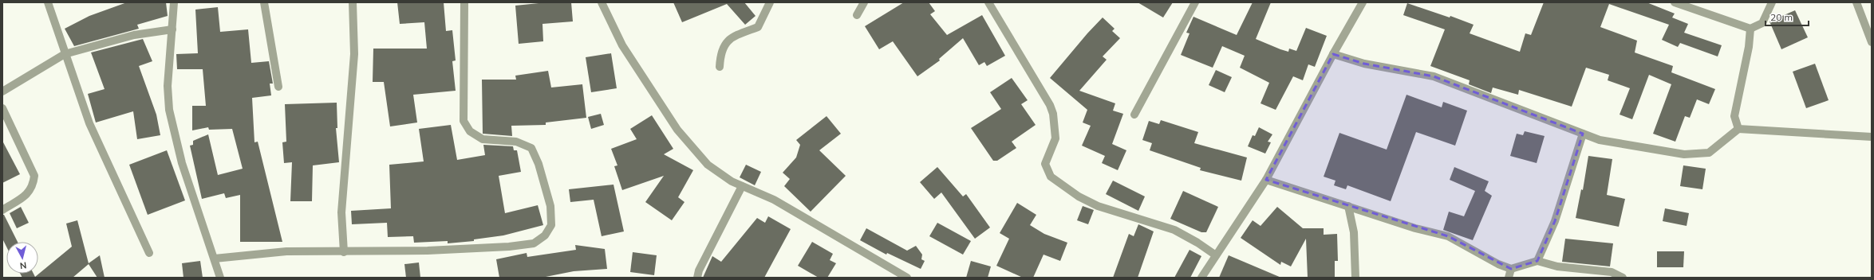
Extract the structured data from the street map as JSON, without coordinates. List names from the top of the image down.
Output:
{
  "scale_bar": "20 m",
  "north": "bottom"
}
